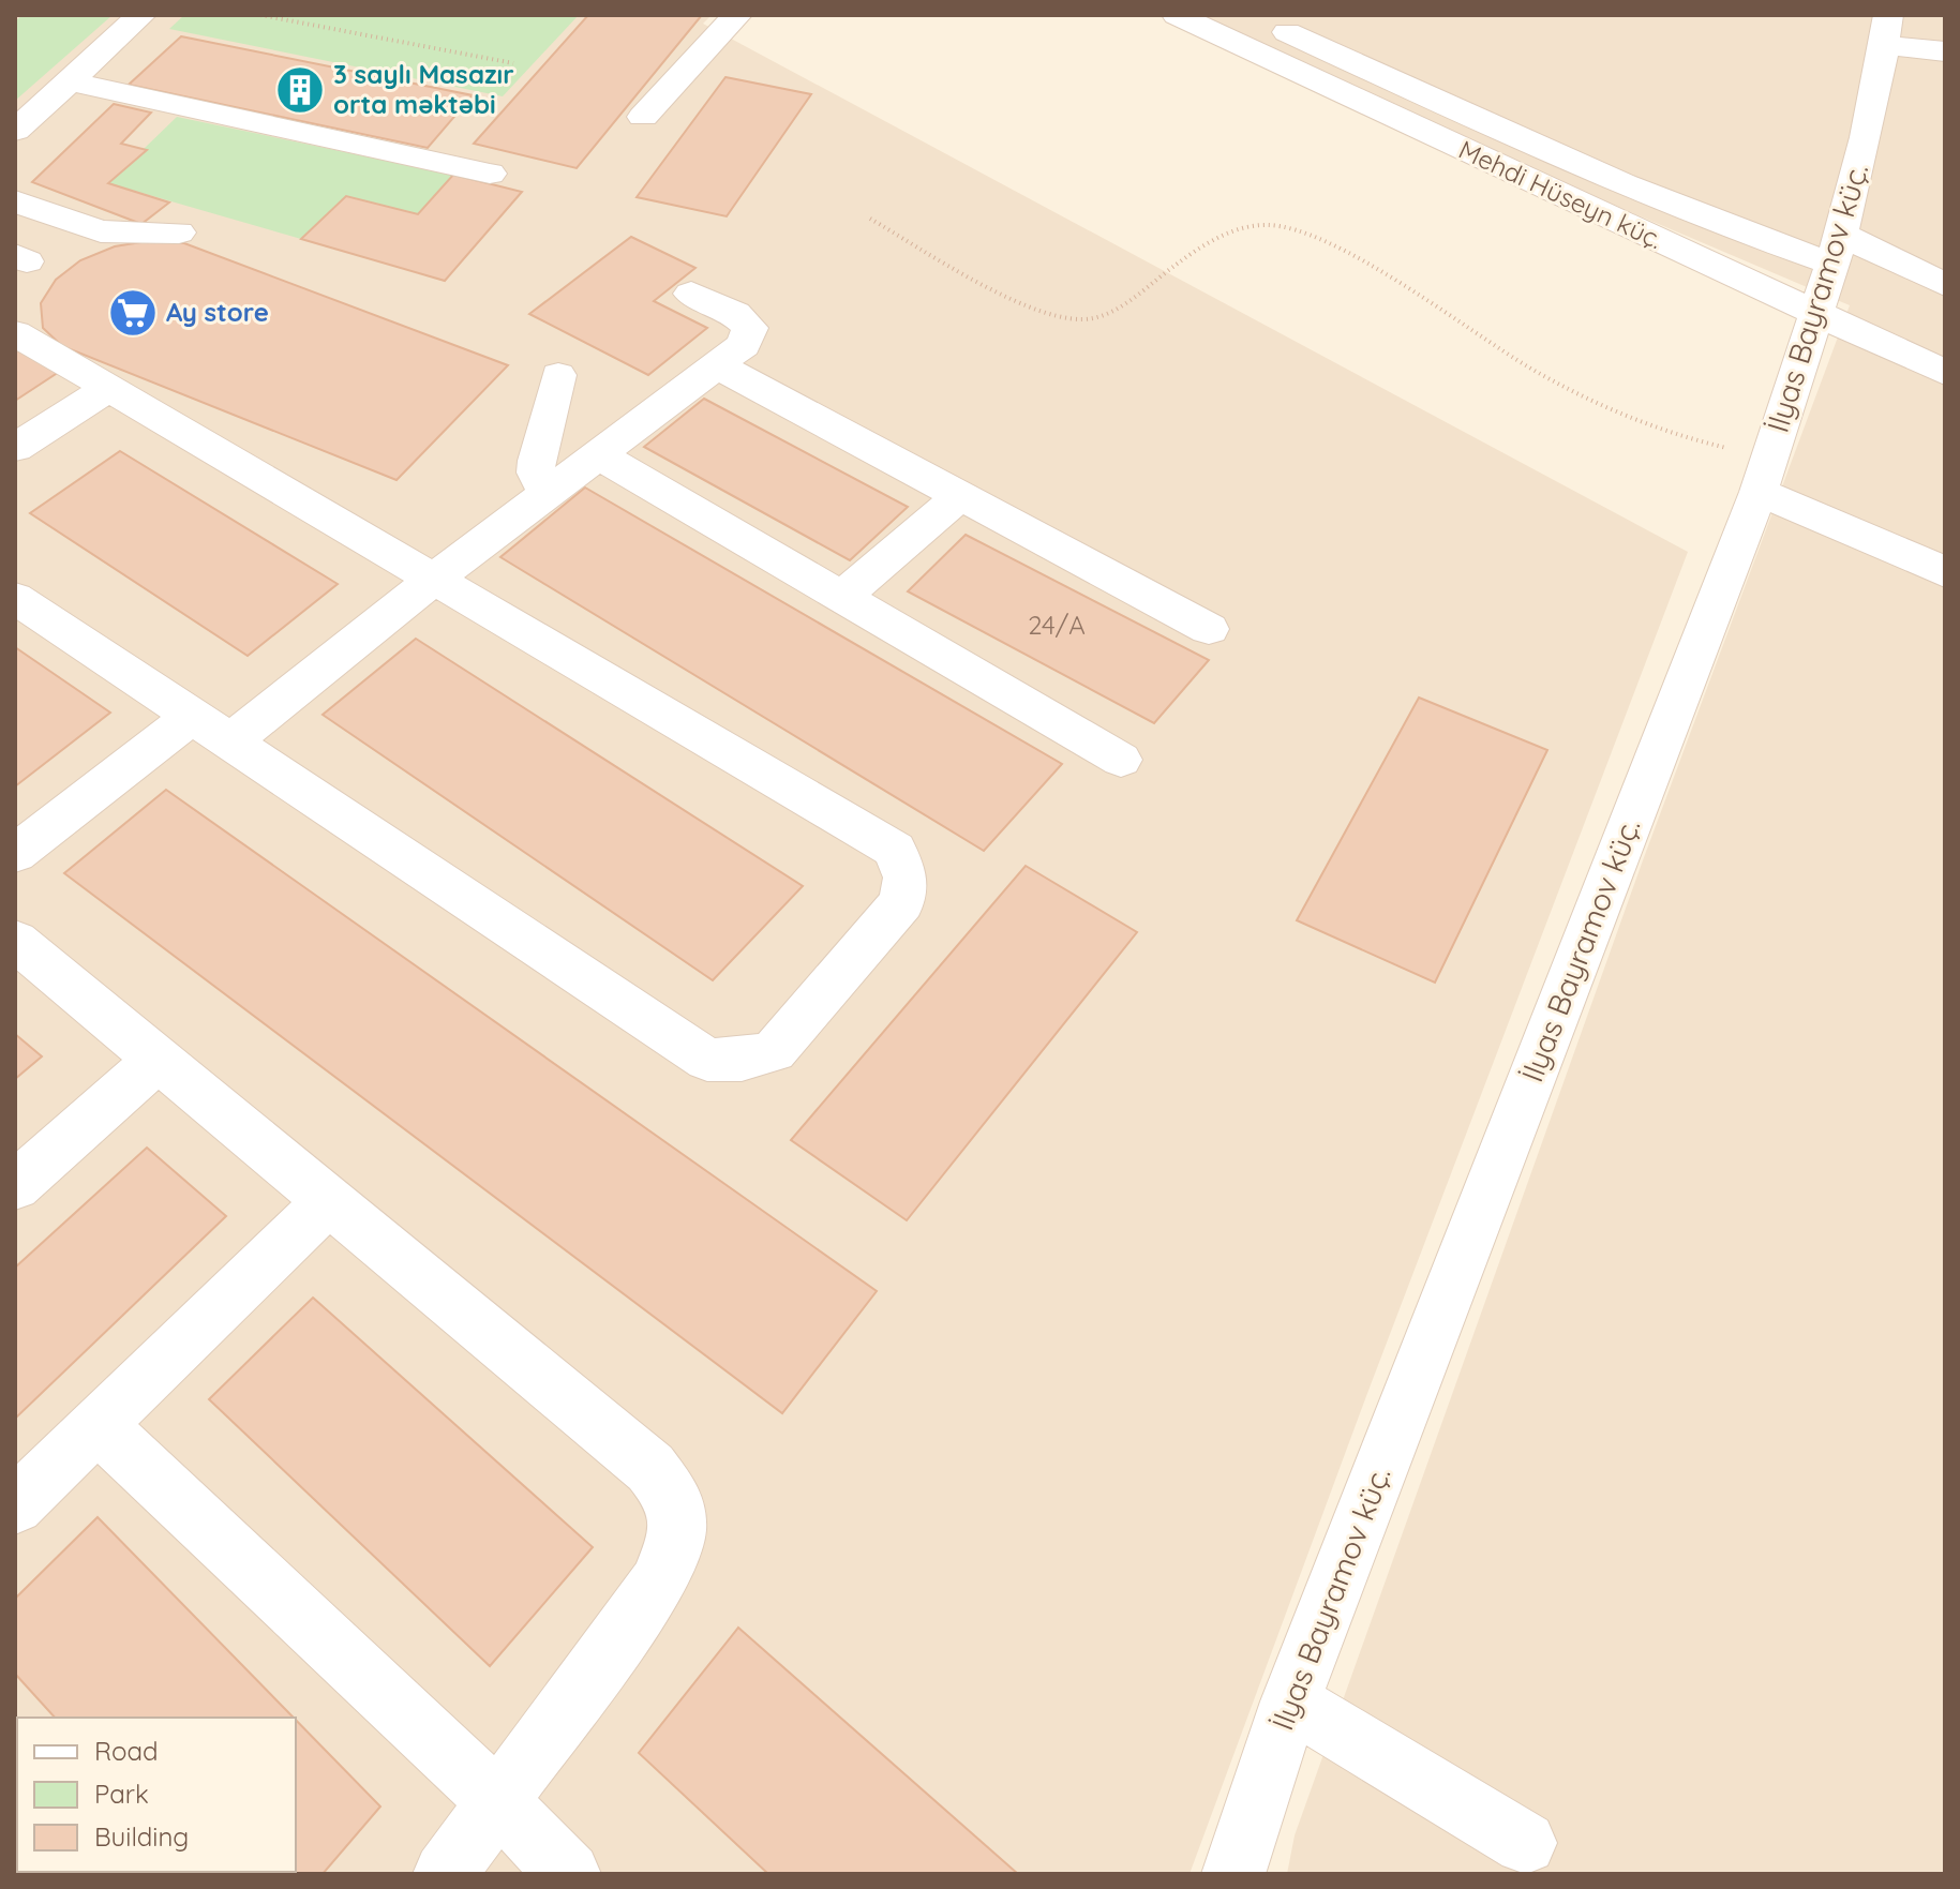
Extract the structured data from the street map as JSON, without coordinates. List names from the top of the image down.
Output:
{
  "streets": {
    "street": ["Mehdi Hüseyn küç.", "İlyas Bayramov küç."]
  },
  "crossings": [
    ["Mehdi Hüseyn küç.", "İlyas Bayramov küç."]
  ],
  "places": {
    "building": ["3 saylı Masazır orta məktəbi"],
    "supermarket": ["Ay store"]
  },
  "house_numbers": ["24/A"],
  "legend": ["Road", "Park", "Building"]
}
